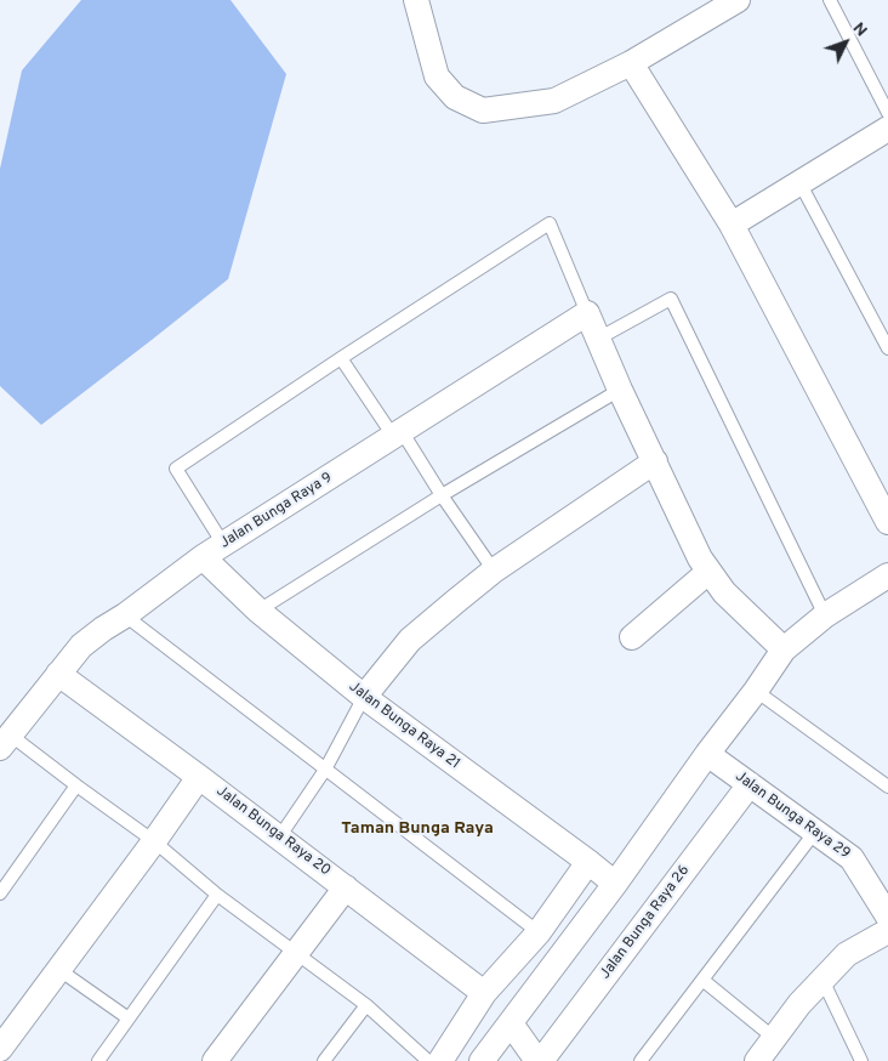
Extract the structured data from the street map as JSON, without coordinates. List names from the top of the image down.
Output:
{
  "streets": {
    "street": [
      "Jalan Bunga Raya 9",
      "Jalan Bunga Raya 21",
      "Jalan Bunga Raya 29",
      "Jalan Bunga Raya 20",
      "Jalan Bunga Raya 26"
    ]
  },
  "crossings": [
    ["Jalan Bunga Raya 9", "Jalan Bunga Raya 21"],
    ["Jalan Bunga Raya 9", "Jalan Bunga Raya 20"],
    ["Jalan Bunga Raya 29", "Jalan Bunga Raya 26"]
  ],
  "districts": ["Taman Bunga Raya"],
  "north": "top right"
}
